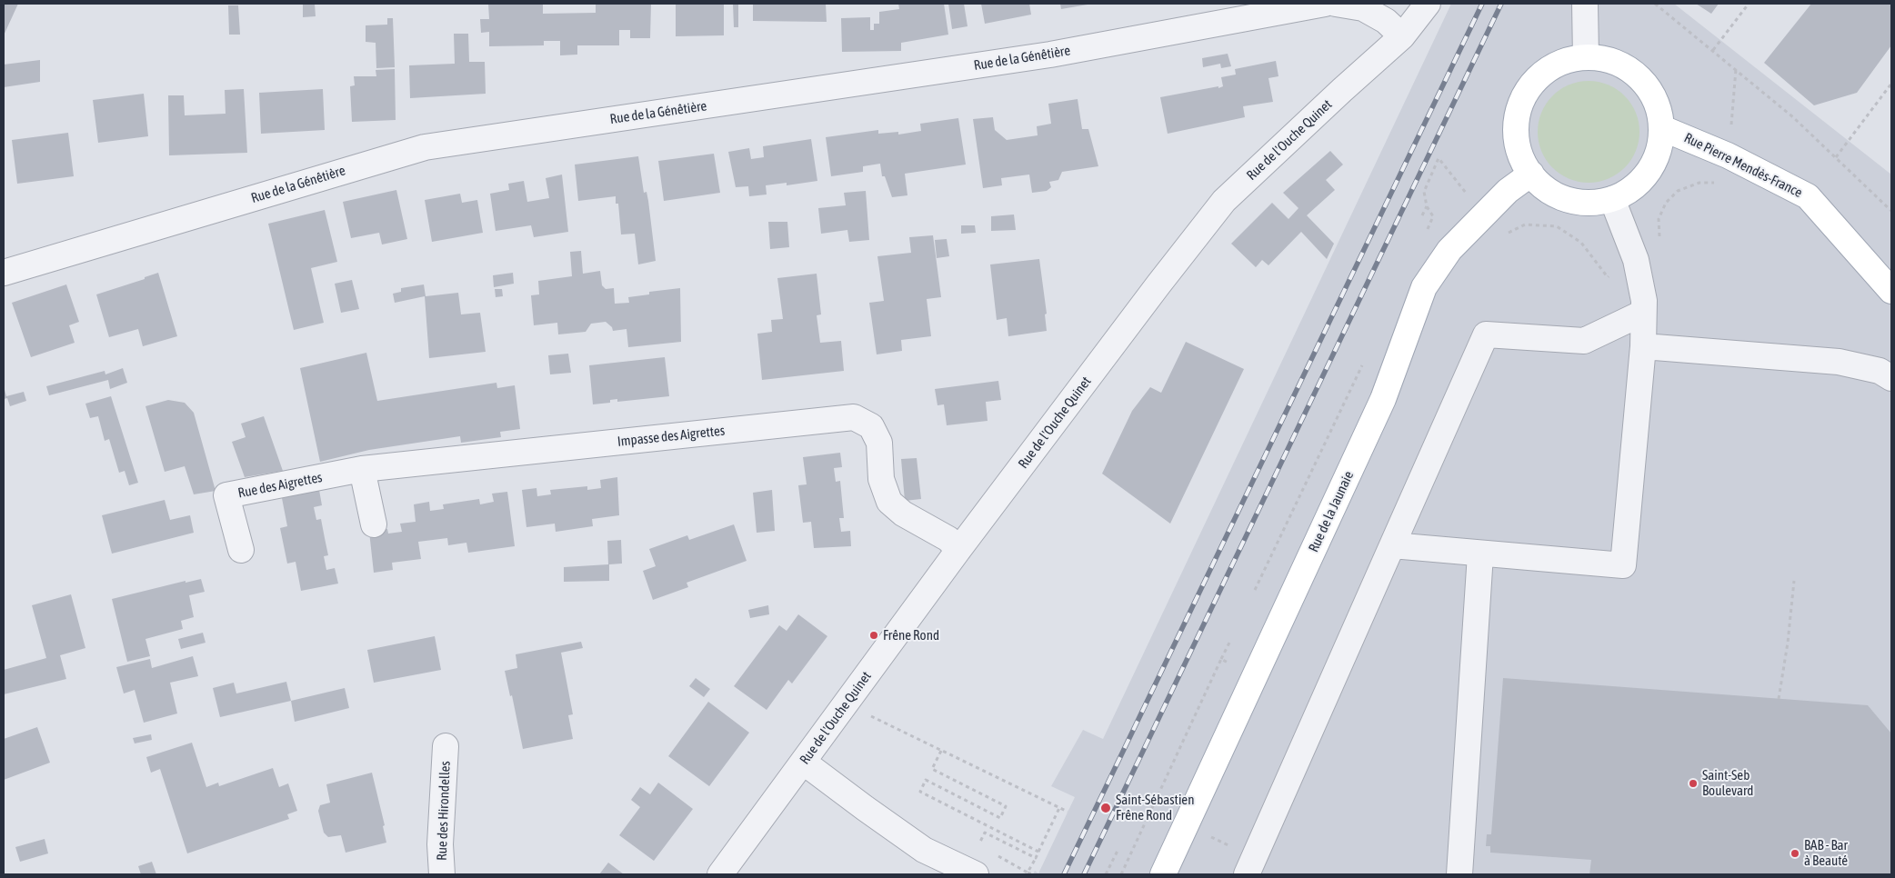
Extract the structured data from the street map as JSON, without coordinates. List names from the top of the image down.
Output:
{
  "streets": {
    "main road": ["Rue Pierre Mendès-France", "Rue de la Jaunaie"],
    "street": [
      "Rue de la Génêtière",
      "Rue de l'Ouche Quinet",
      "Impasse des Aigrettes",
      "Rue des Aigrettes",
      "Rue des Hirondelles"
    ]
  },
  "crossings": [
    ["Rue de l'Ouche Quinet", "Impasse des Aigrettes"],
    ["Rue Pierre Mendès-France", "Rue de la Jaunaie"],
    ["Impasse des Aigrettes", "Rue des Aigrettes"]
  ],
  "places": [
    "Frêne Rond",
    "Saint-Seb Boulevard",
    "Saint-Sébastien Frêne Rond",
    "BAB - Bar à Beauté"
  ]
}
